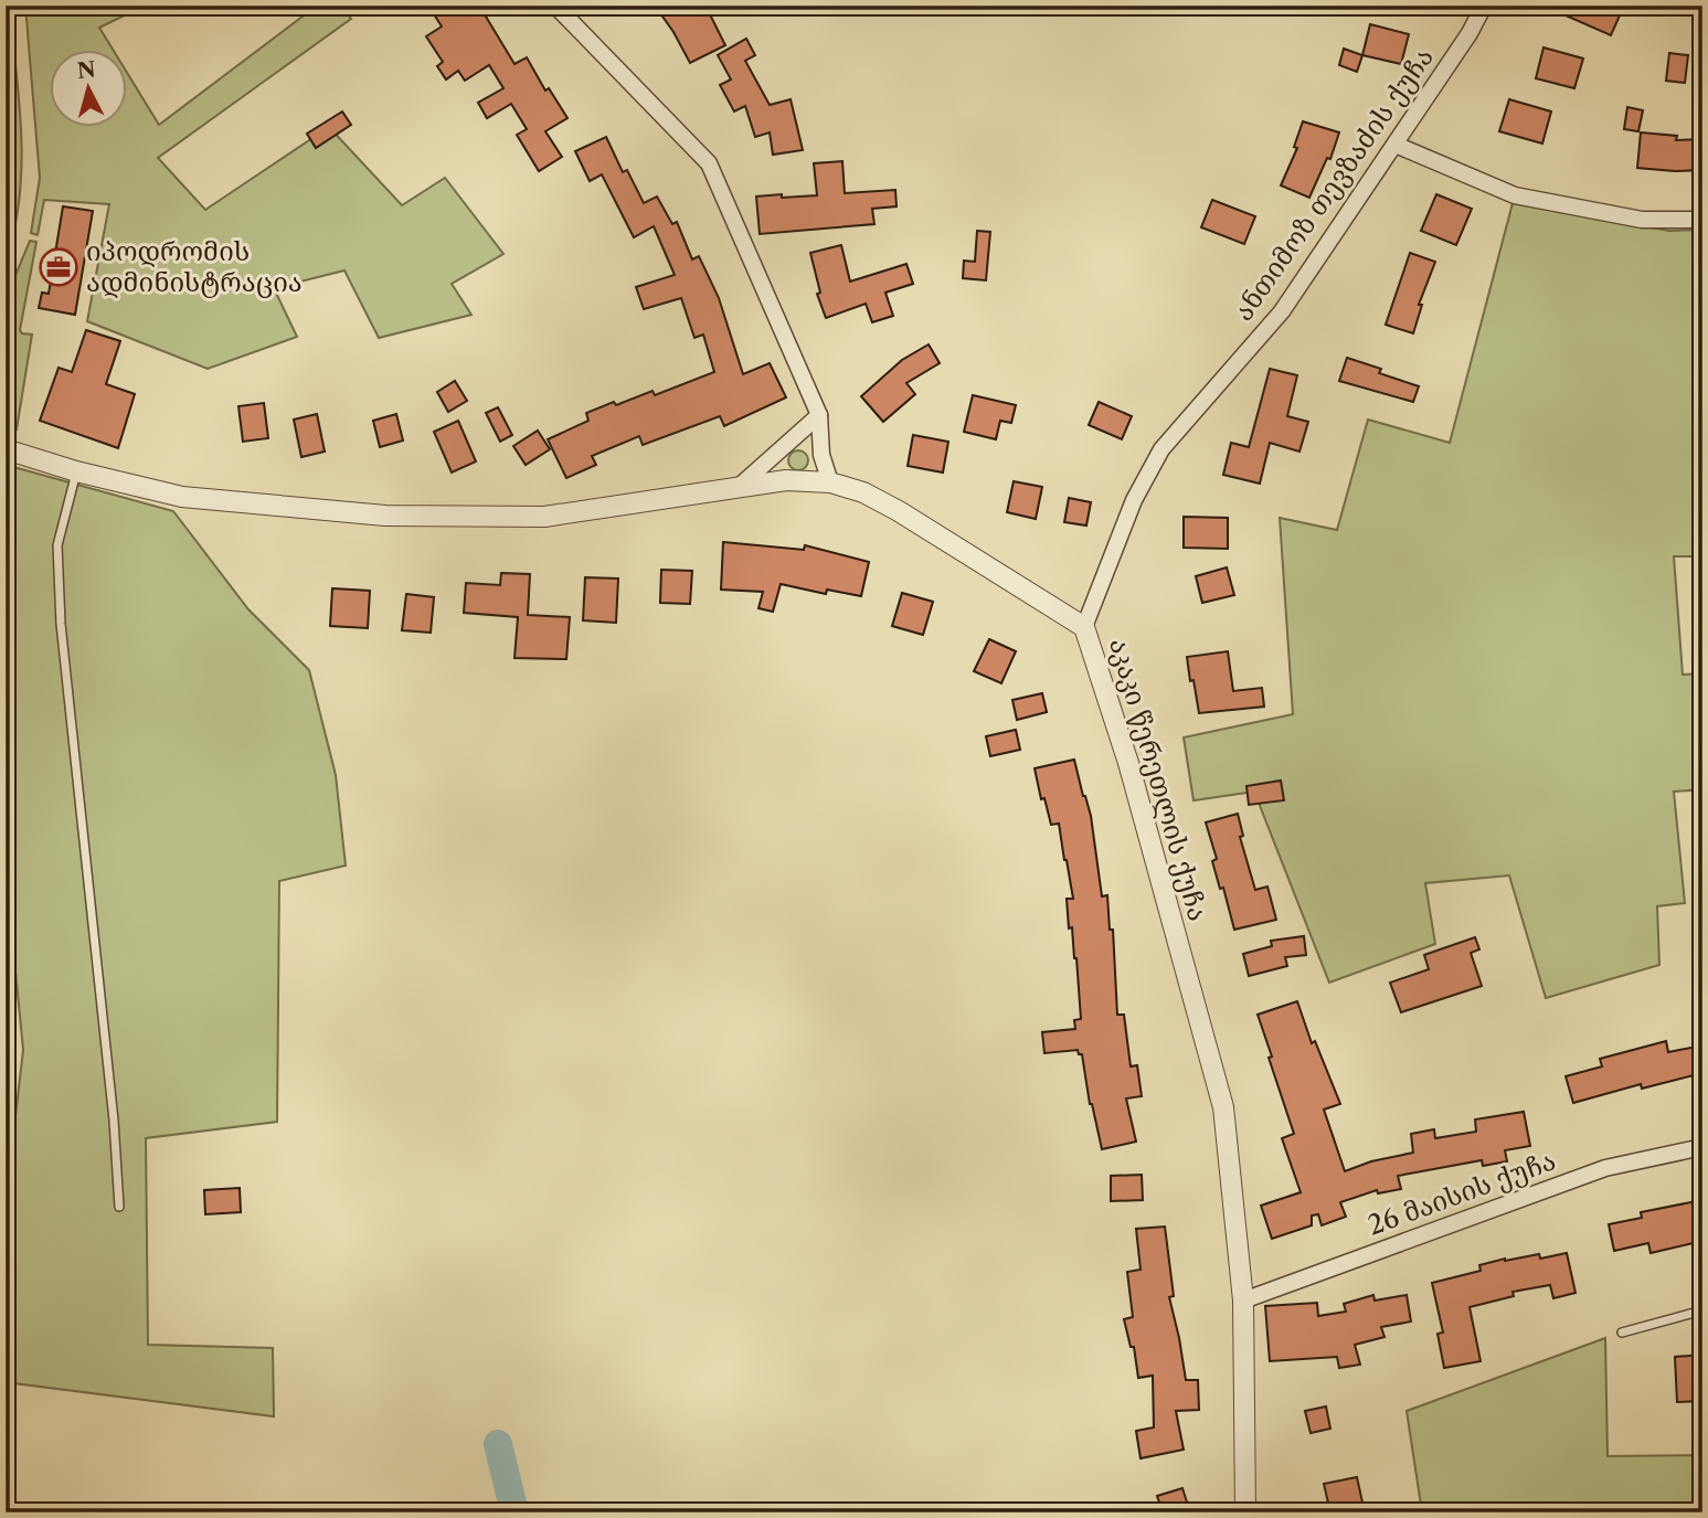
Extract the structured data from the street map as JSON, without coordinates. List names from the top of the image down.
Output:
{
  "streets": {
    "street": ["ანთიმოზ თევზაძის ქუჩა", "აკაკი წერეთლის ქუჩა", "26 მაისის ქუჩა"]
  },
  "crossings": [
    ["ანთიმოზ თევზაძის ქუჩა", "აკაკი წერეთლის ქუჩა"],
    ["აკაკი წერეთლის ქუჩა", "26 მაისის ქუჩა"]
  ],
  "places": {
    "office": ["იპოდრომის ადმინისტრაცია"]
  },
  "north": "top"
}
